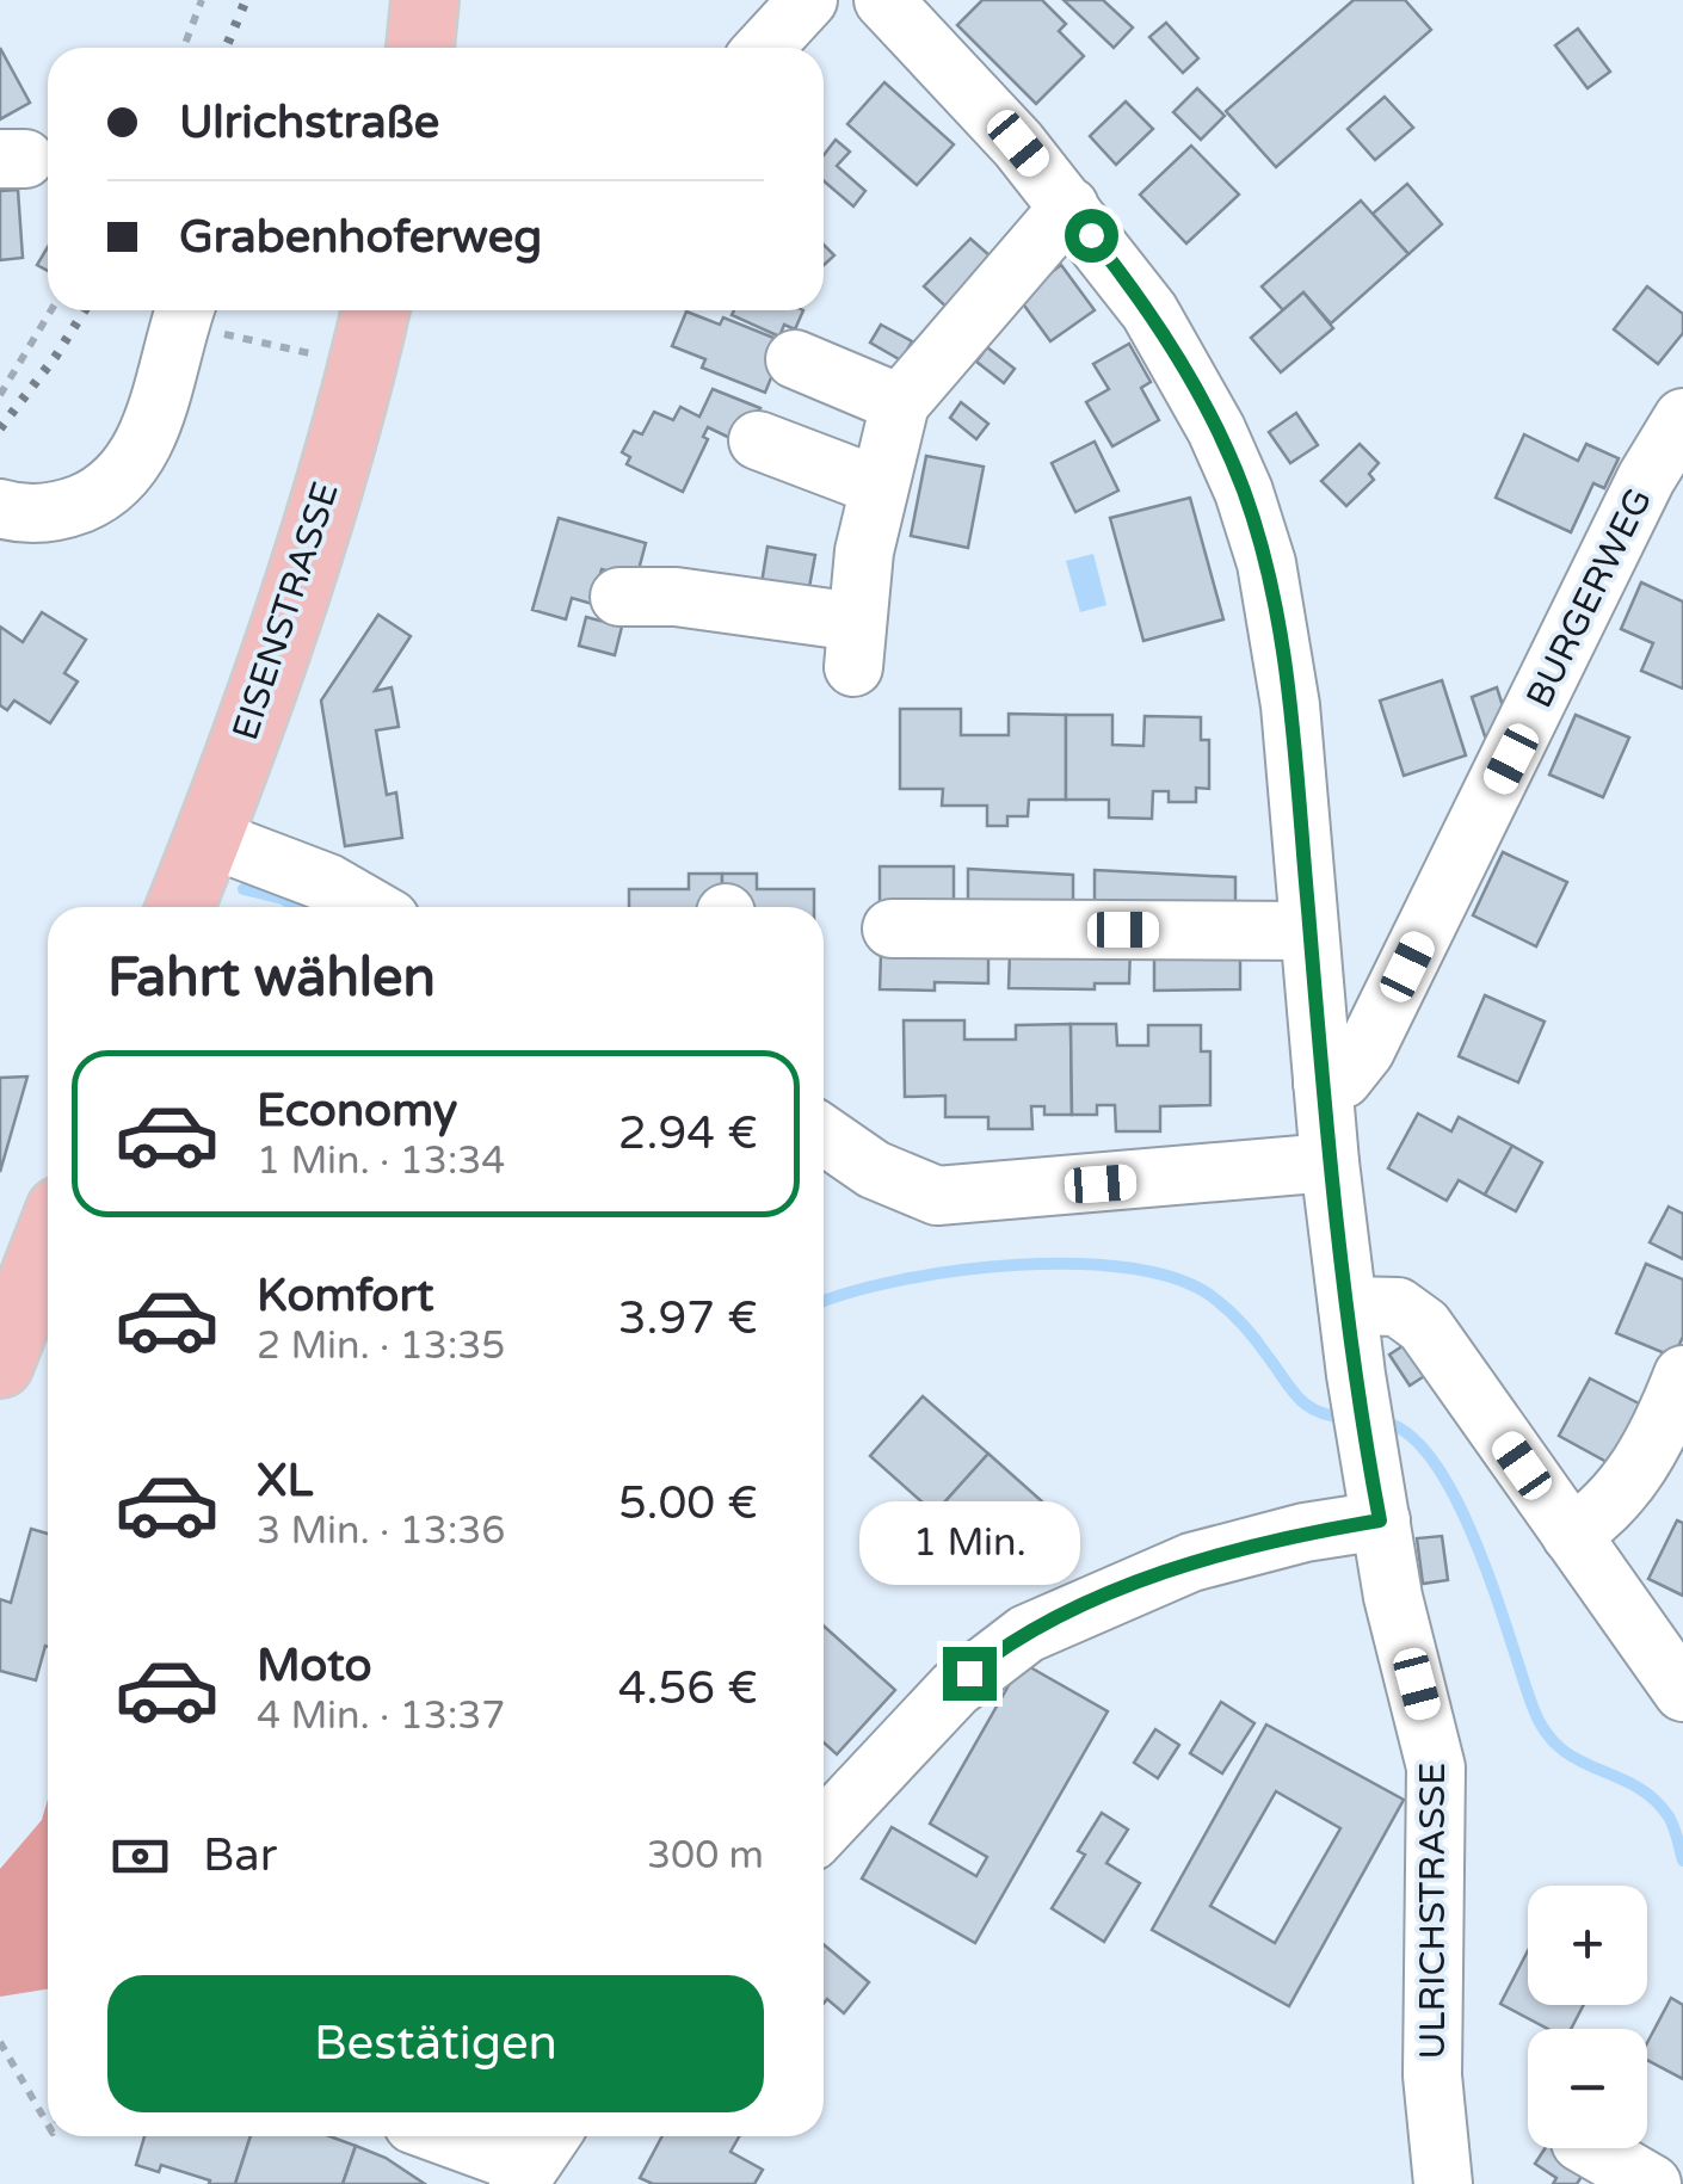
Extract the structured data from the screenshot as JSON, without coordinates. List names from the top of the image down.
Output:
{
  "streets": {
    "main road": ["EISENSTRASSE"],
    "street": ["BURGERWEG", "ULRICHSTRASSE"]
  },
  "crossings": [
    ["BURGERWEG", "ULRICHSTRASSE"]
  ],
  "page": {
    "banner": ["Ulrichstraße", "Grabenhoferweg"],
    "heading": "Fahrt wählen",
    "list": [
      {
        "name": "Economy",
        "note": "1 Min. · 13:34",
        "value": "2.94 €"
      },
      {
        "name": "Komfort",
        "note": "2 Min. · 13:35",
        "value": "3.97 €"
      },
      {
        "name": "XL",
        "note": "3 Min. · 13:36",
        "value": "5.00 €"
      },
      {
        "name": "Moto",
        "note": "4 Min. · 13:37",
        "value": "4.56 €"
      }
    ],
    "bubble": "1 Min.",
    "pay": ["Bar", "300 m"],
    "map_buttons": ["+", "−"],
    "buttons": "Bestätigen"
  }
}
